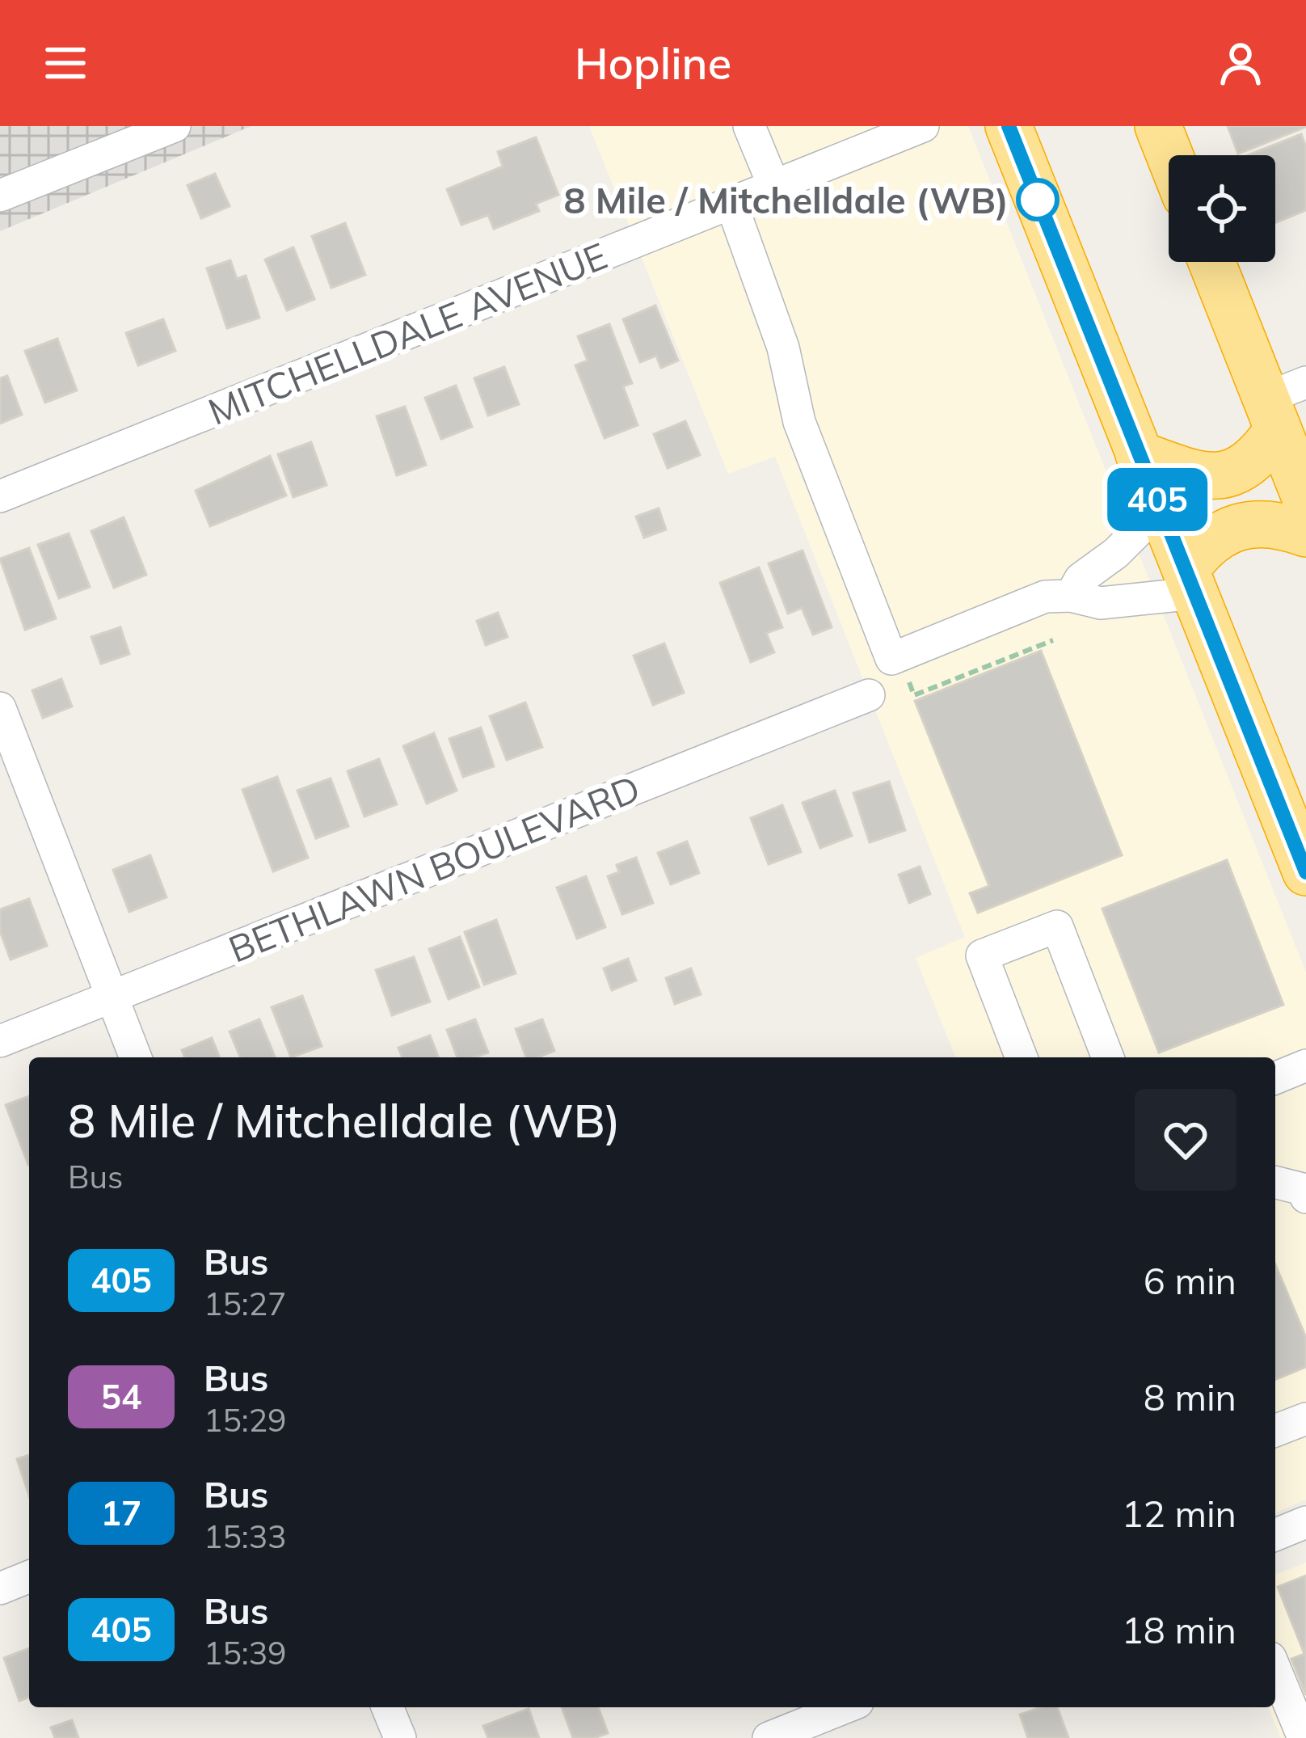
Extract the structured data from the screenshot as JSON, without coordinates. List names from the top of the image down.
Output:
{
  "streets": {
    "street": ["MITCHELLDALE AVENUE", "BETHLAWN BOULEVARD"]
  },
  "places": ["8 Mile / Mitchelldale (WB)"],
  "lines": ["bus line 405"],
  "page": {
    "header": "Hopline",
    "on_map": "405",
    "heading": ["8 Mile / Mitchelldale (WB)", "Bus"],
    "list": [
      {
        "mark": "405",
        "name": "Bus",
        "note": "15:27",
        "value": "6 min"
      },
      {
        "mark": "54",
        "name": "Bus",
        "note": "15:29",
        "value": "8 min"
      },
      {
        "mark": "17",
        "name": "Bus",
        "note": "15:33",
        "value": "12 min"
      },
      {
        "mark": "405",
        "name": "Bus",
        "note": "15:39",
        "value": "18 min"
      }
    ]
  }
}
